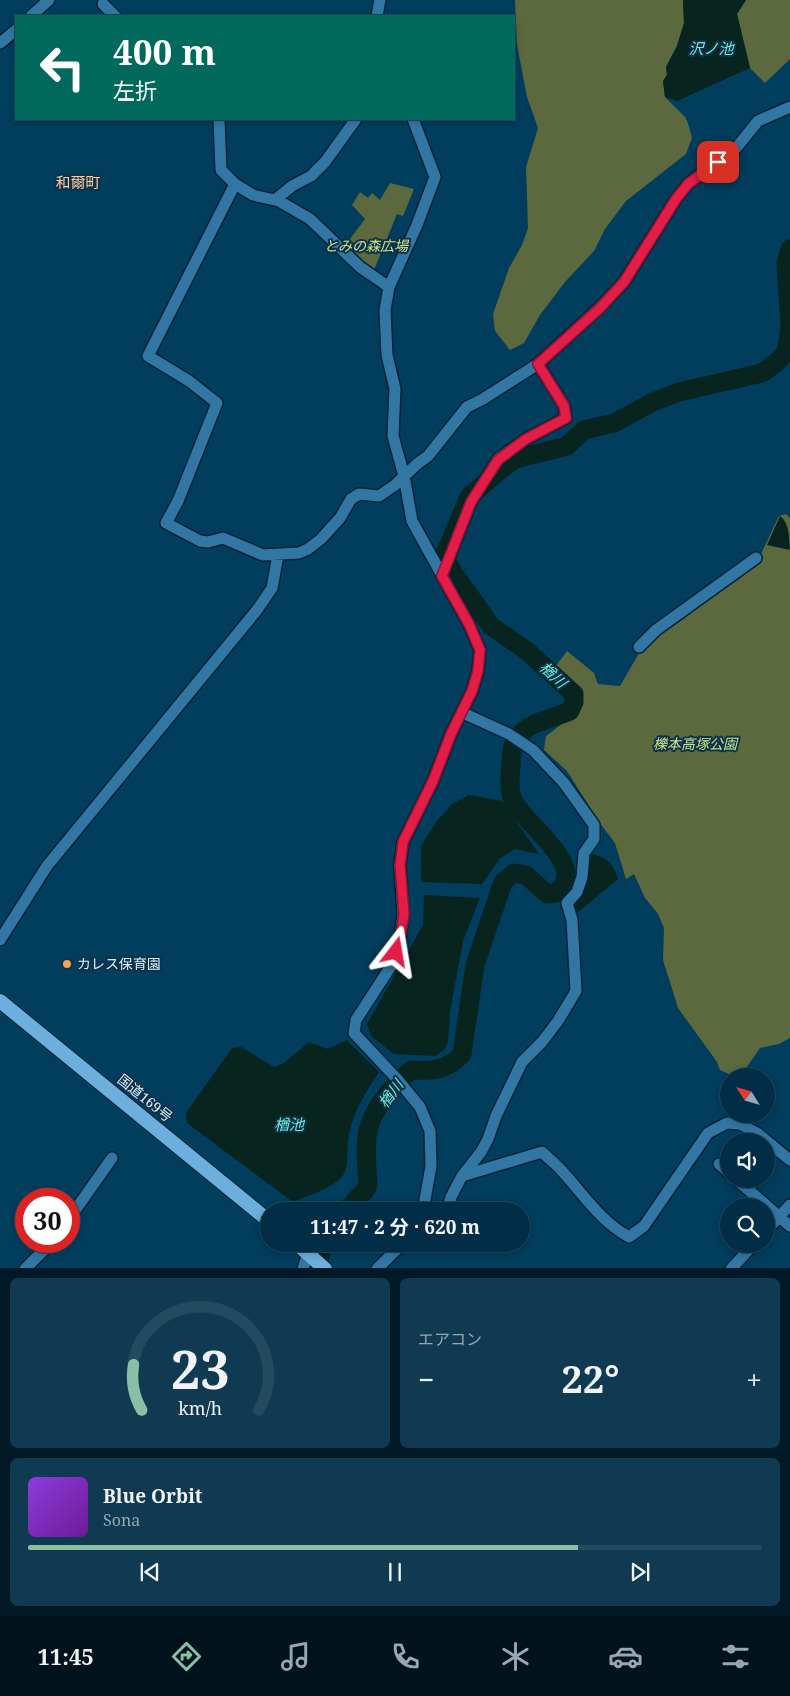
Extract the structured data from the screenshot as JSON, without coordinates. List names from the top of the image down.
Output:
{
  "streets": {
    "highway": ["国道169号"]
  },
  "districts": ["和爾町"],
  "water": ["沢ノ池", "楢川", "楢池"],
  "parks": ["とみの森広場", "櫟本高塚公園"],
  "places": ["カレス保育園"],
  "north": "top left",
  "page": {
    "turn": ["400 m", "左折"],
    "limit": "30",
    "trip": "11:47 · 2 分 · 620 m",
    "tile": "エアコン",
    "heat": ["−", "22°", "+"],
    "song": ["Blue Orbit", "Sona"],
    "tabs": "11:45",
    "gauge": ["23", "km/h"]
  }
}
